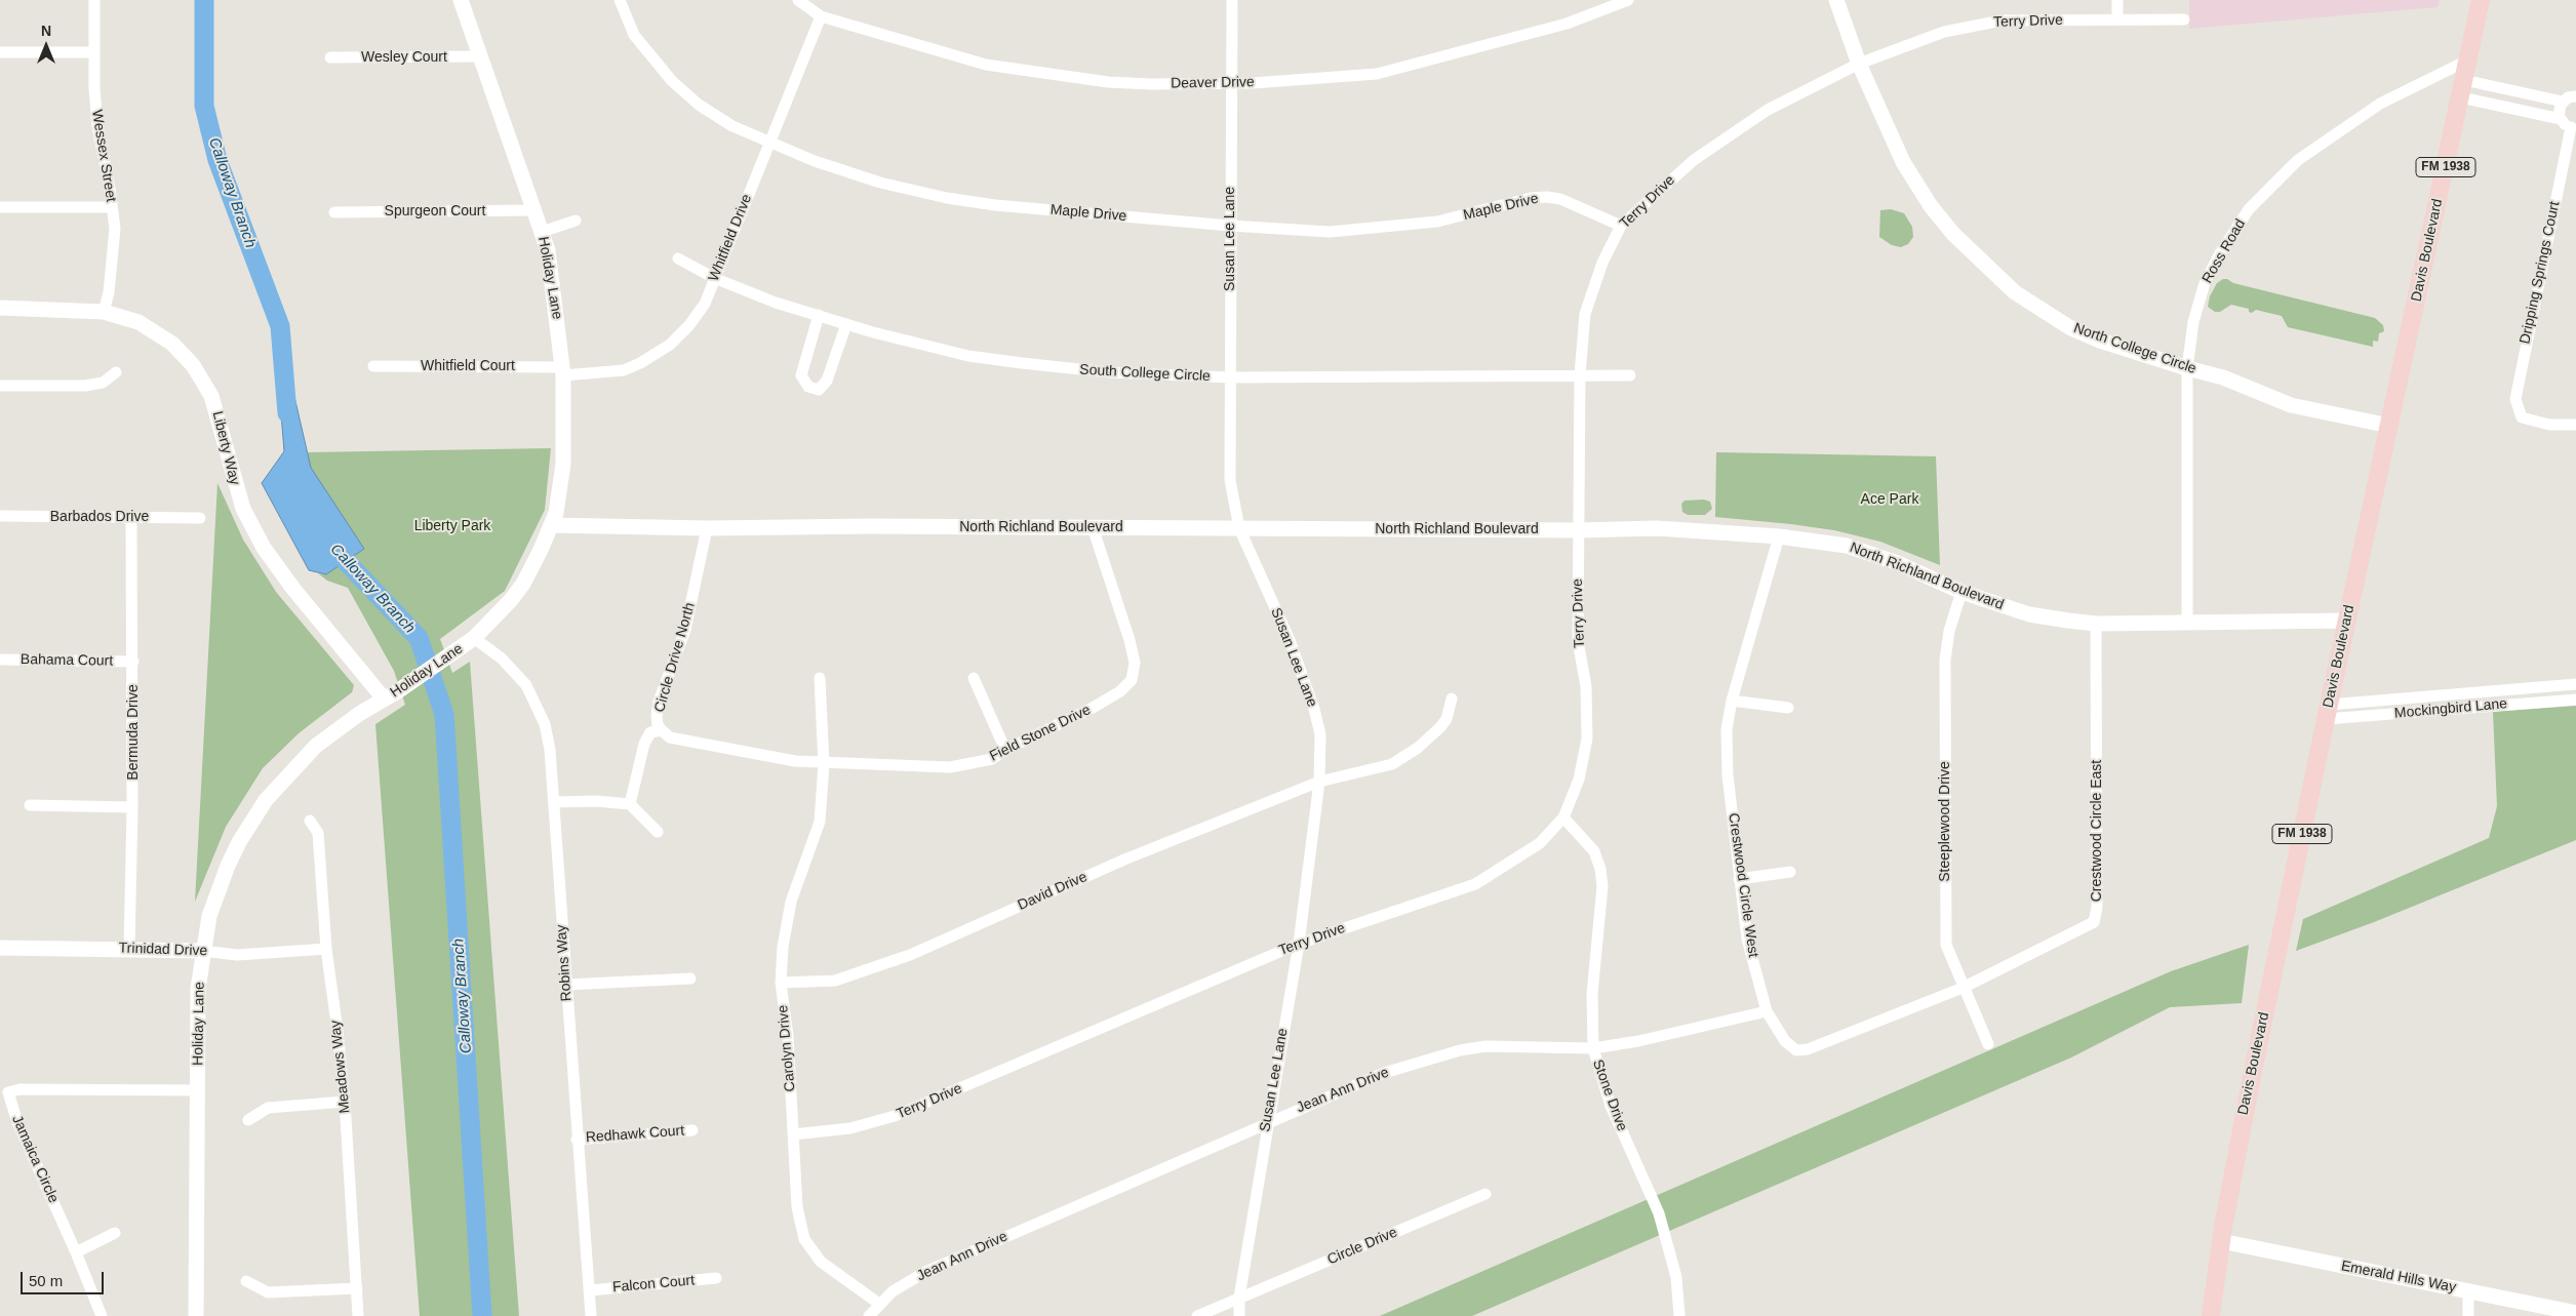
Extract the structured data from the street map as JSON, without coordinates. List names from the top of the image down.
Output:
{
  "streets": {
    "main road": ["FM 1938", "Davis Boulevard"],
    "street": [
      "Terry Drive",
      "Wesley Court",
      "Deaver Drive",
      "Wessex Street",
      "Maple Drive",
      "Spurgeon Court",
      "Whitfield Drive",
      "Susan Lee Lane",
      "Ross Road",
      "Dripping Springs Court",
      "Holiday Lane",
      "North College Circle",
      "Whitfield Court",
      "South College Circle",
      "Liberty Way",
      "Barbados Drive",
      "North Richland Boulevard",
      "Circle Drive North",
      "Bahama Court",
      "Mockingbird Lane",
      "Bermuda Drive",
      "Field Stone Drive",
      "Steeplewood Drive",
      "Crestwood Circle East",
      "Crestwood Circle West",
      "David Drive",
      "Trinidad Drive",
      "Robins Way",
      "Carolyn Drive",
      "Meadows Way",
      "Jean Ann Drive",
      "Stone Drive",
      "Redhawk Court",
      "Jamaica Circle",
      "Circle Drive",
      "Emerald Hills Way",
      "Falcon Court"
    ]
  },
  "crossings": [
    ["Terry Drive", "Maple Drive"],
    ["Terry Drive", "Susan Lee Lane"],
    ["Terry Drive", "North College Circle"],
    ["Terry Drive", "South College Circle"],
    ["Terry Drive", "North Richland Boulevard"],
    ["Terry Drive", "Carolyn Drive"],
    ["Terry Drive", "Stone Drive"],
    ["Wesley Court", "Holiday Lane"],
    ["Deaver Drive", "Whitfield Drive"],
    ["Deaver Drive", "Susan Lee Lane"],
    ["Wessex Street", "Liberty Way"],
    ["Maple Drive", "Whitfield Drive"],
    ["Maple Drive", "Susan Lee Lane"],
    ["Spurgeon Court", "Holiday Lane"],
    ["Whitfield Drive", "Holiday Lane"],
    ["Whitfield Drive", "Whitfield Court"],
    ["Whitfield Drive", "South College Circle"],
    ["Susan Lee Lane", "South College Circle"],
    ["Susan Lee Lane", "North Richland Boulevard"],
    ["Susan Lee Lane", "David Drive"],
    ["Susan Lee Lane", "Jean Ann Drive"],
    ["Susan Lee Lane", "Circle Drive"],
    ["Davis Boulevard", "Ross Road"],
    ["Davis Boulevard", "North College Circle"],
    ["Davis Boulevard", "North Richland Boulevard"],
    ["Davis Boulevard", "Mockingbird Lane"],
    ["Davis Boulevard", "Emerald Hills Way"],
    ["Ross Road", "North College Circle"],
    ["Ross Road", "North Richland Boulevard"],
    ["Holiday Lane", "Whitfield Court"],
    ["Holiday Lane", "Liberty Way"],
    ["Holiday Lane", "North Richland Boulevard"],
    ["Holiday Lane", "Trinidad Drive"],
    ["Holiday Lane", "Robins Way"],
    ["Holiday Lane", "Jamaica Circle"],
    ["Barbados Drive", "Bermuda Drive"],
    ["North Richland Boulevard", "Circle Drive North"],
    ["North Richland Boulevard", "Field Stone Drive"],
    ["North Richland Boulevard", "Steeplewood Drive"],
    ["North Richland Boulevard", "Crestwood Circle East"],
    ["North Richland Boulevard", "Crestwood Circle West"],
    ["Circle Drive North", "Field Stone Drive"],
    ["Bahama Court", "Bermuda Drive"],
    ["Bermuda Drive", "Trinidad Drive"],
    ["Field Stone Drive", "Carolyn Drive"],
    ["Steeplewood Drive", "Crestwood Circle East"],
    ["Steeplewood Drive", "Crestwood Circle West"],
    ["Crestwood Circle East", "Crestwood Circle West"],
    ["Crestwood Circle West", "Jean Ann Drive"],
    ["David Drive", "Carolyn Drive"],
    ["Trinidad Drive", "Meadows Way"],
    ["Robins Way", "Redhawk Court"],
    ["Robins Way", "Falcon Court"],
    ["Carolyn Drive", "Jean Ann Drive"],
    ["Jean Ann Drive", "Stone Drive"]
  ],
  "water": ["Calloway Branch"],
  "parks": ["Ace Park", "Liberty Park"],
  "scale_bar": "50 m",
  "north": "top"
}
